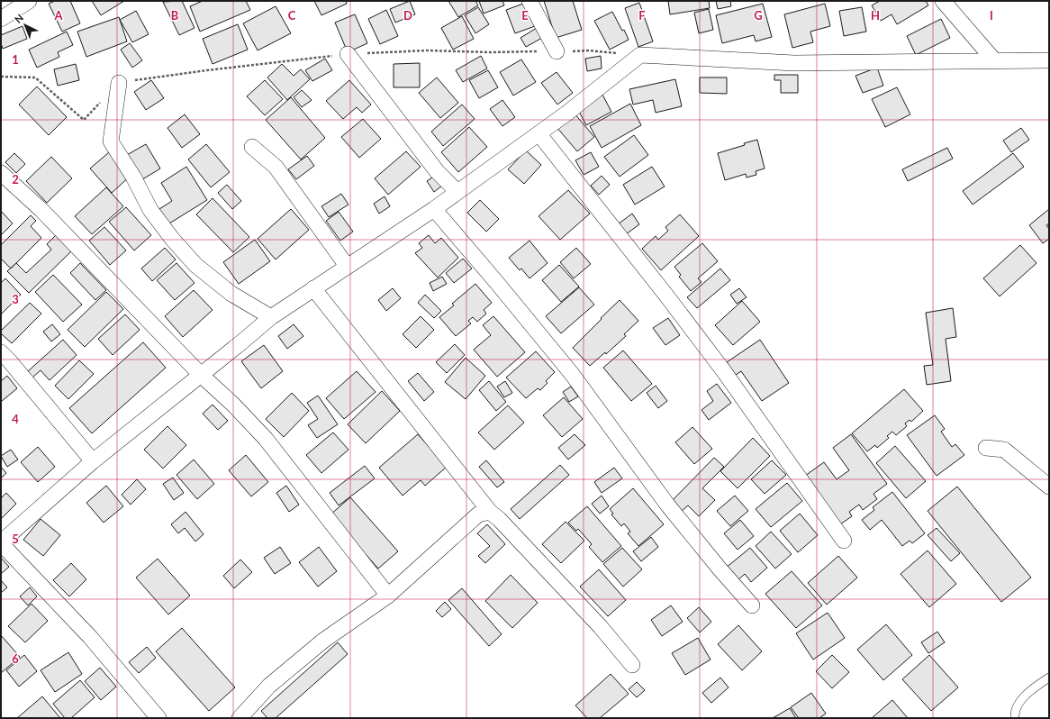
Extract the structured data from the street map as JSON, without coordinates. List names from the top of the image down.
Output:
{
  "north": "top left",
  "grid": {
    "columns": [
      "A",
      "B",
      "C",
      "D",
      "E",
      "F",
      "G",
      "H",
      "I"
    ],
    "rows": [
      "1",
      "2",
      "3",
      "4",
      "5",
      "6"
    ]
  }
}
